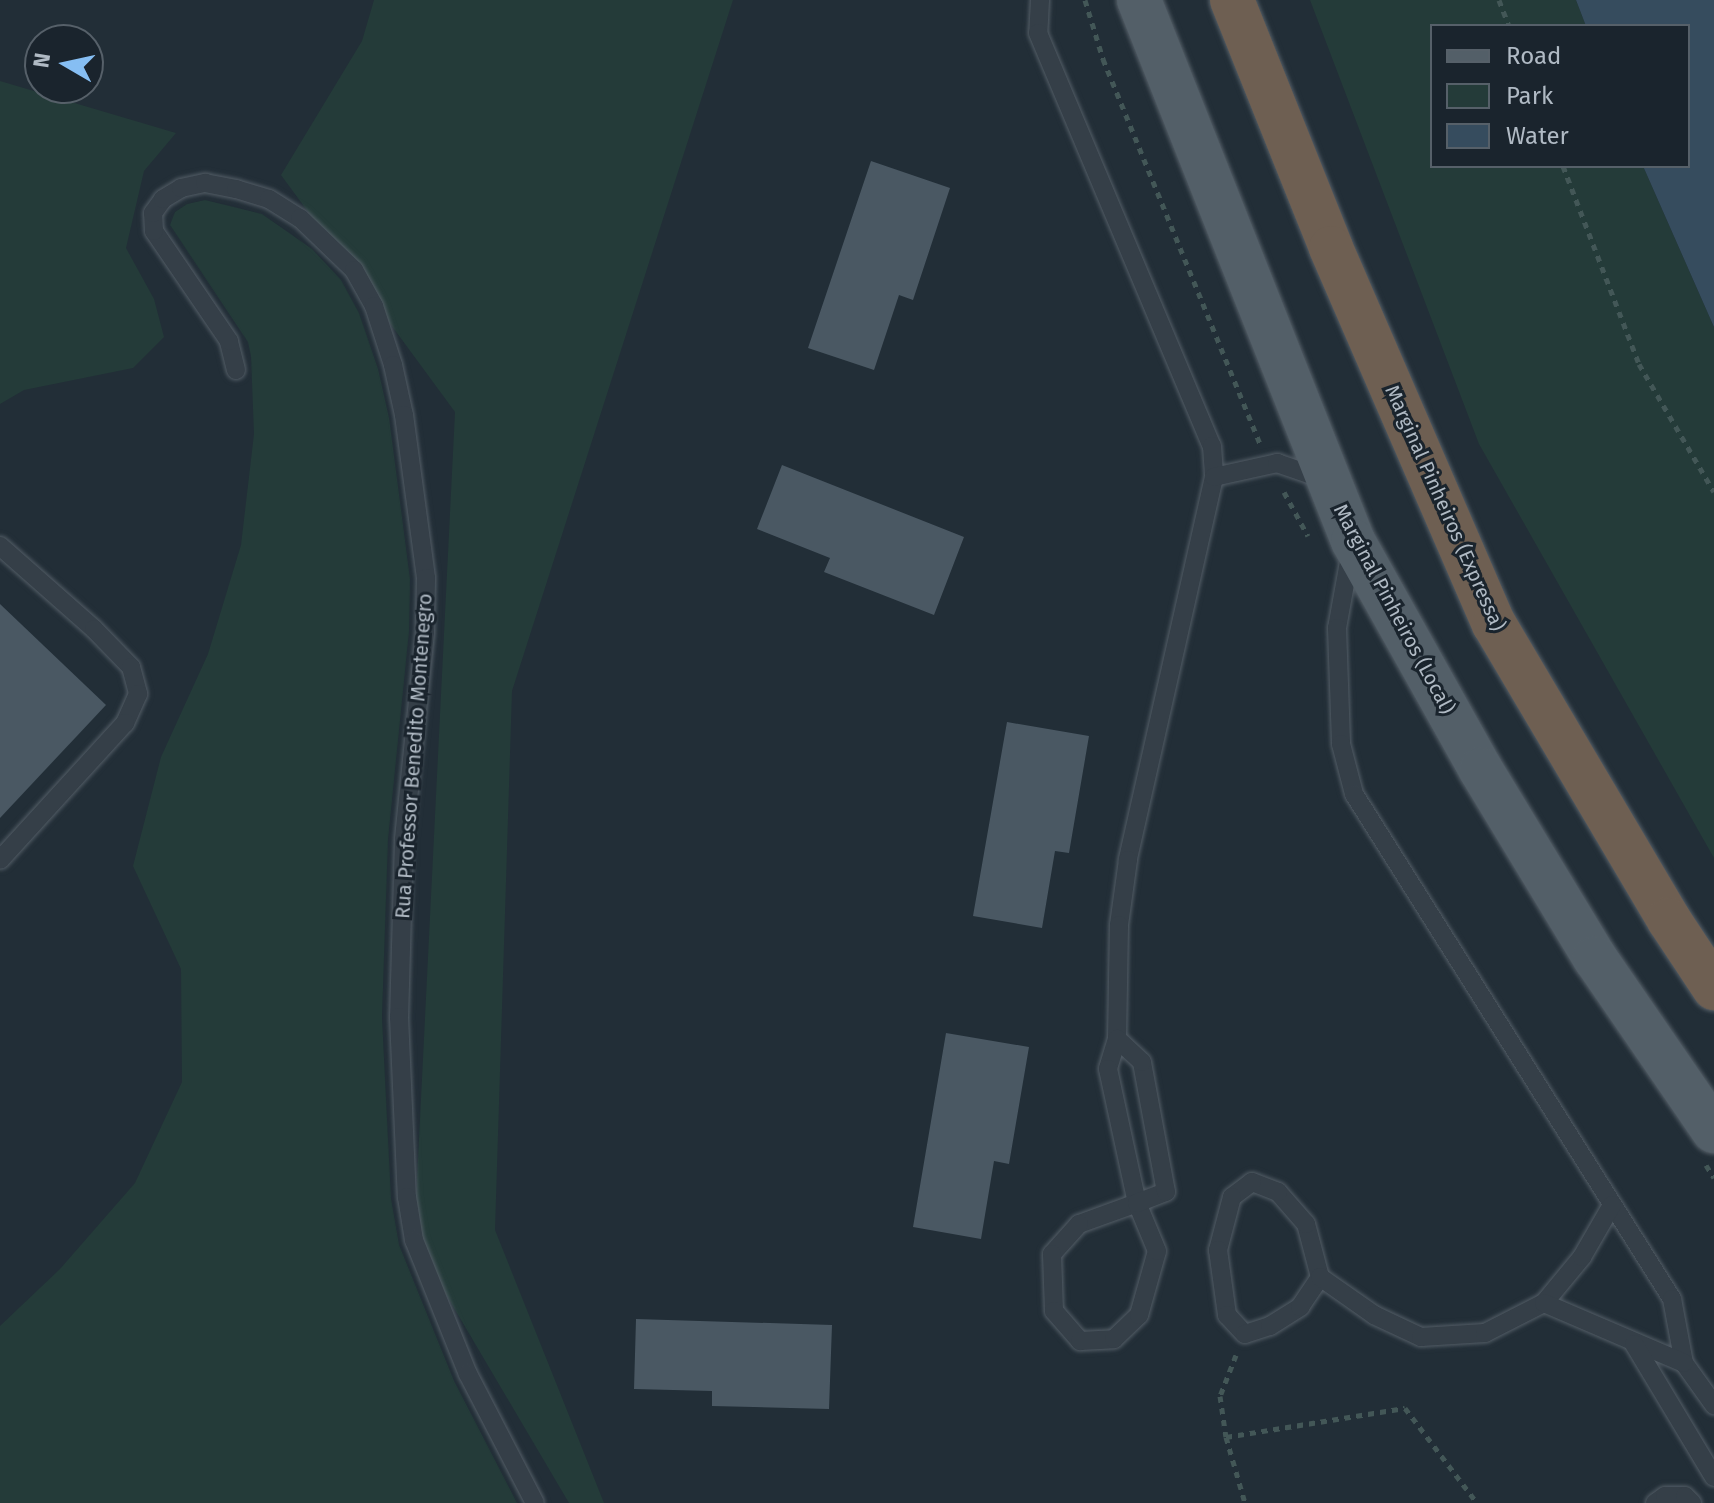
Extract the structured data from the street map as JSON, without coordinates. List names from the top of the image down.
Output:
{
  "streets": {
    "highway": ["Marginal Pinheiros (Expressa)"],
    "main road": ["Marginal Pinheiros (Local)"],
    "lane": ["Rua Professor Benedito Montenegro"]
  },
  "legend": ["Road", "Park", "Water"],
  "north": "left"
}
